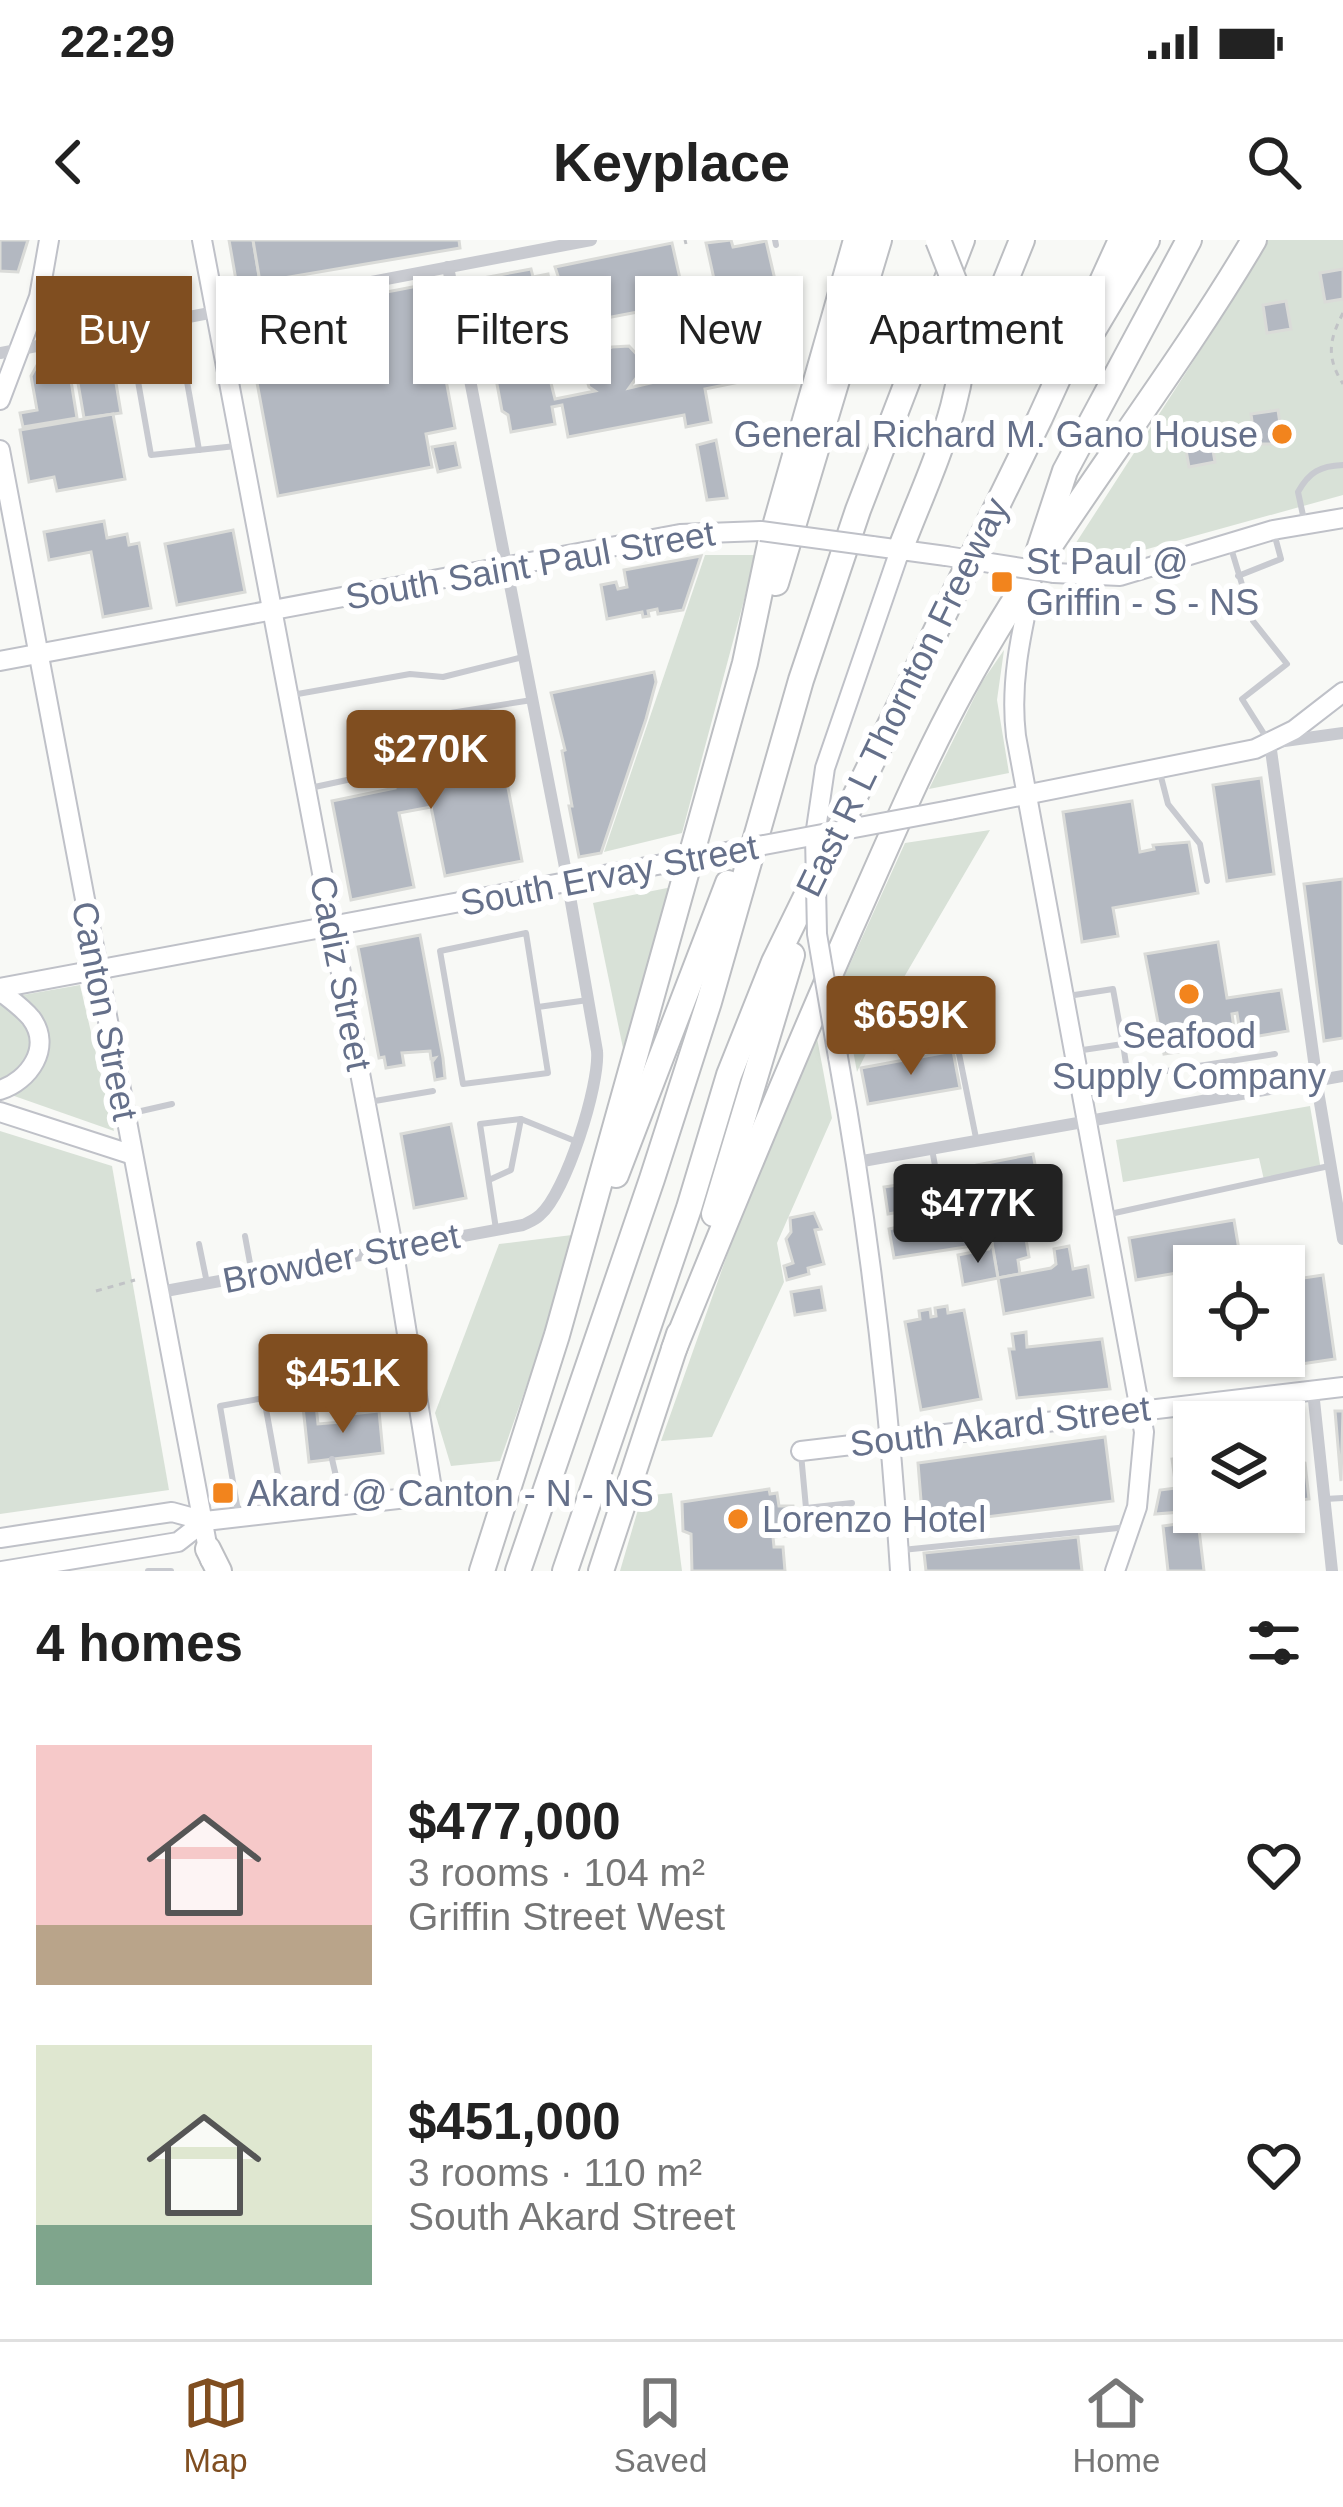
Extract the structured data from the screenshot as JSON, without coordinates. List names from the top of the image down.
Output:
{
  "streets": {
    "highway": ["East R L Thornton Freeway"],
    "main road": [
      "South Saint Paul Street",
      "South Ervay Street",
      "Cadiz Street",
      "Canton Street",
      "South Akard Street"
    ],
    "street": ["Browder Street"]
  },
  "crossings": [
    ["South Saint Paul Street", "Cadiz Street"],
    ["South Saint Paul Street", "Canton Street"],
    ["South Ervay Street", "Cadiz Street"],
    ["South Ervay Street", "Canton Street"],
    ["Cadiz Street", "Browder Street"],
    ["Canton Street", "Browder Street"]
  ],
  "places": {
    "other": ["General Richard M. Gano House", "Seafood Supply Company", "Lorenzo Hotel"],
    "transit": ["St Paul @ Griffin - S - NS", "Akard @ Canton - N - NS"]
  },
  "page": {
    "status": "22:29",
    "header": "Keyplace",
    "chip": [
      "Buy",
      "Rent",
      "Filters",
      "New",
      "Apartment"
    ],
    "price": [
      "$270K",
      "$659K",
      "$477K",
      "$451K"
    ],
    "heading": "4 homes",
    "list": [
      {
        "name": "$477,000",
        "note": "3 rooms · 104 m² · Griffin Street West"
      },
      {
        "name": "$451,000",
        "note": "3 rooms · 110 m² · South Akard Street"
      }
    ],
    "tabs": ["Map", "Saved", "Home"]
  }
}
